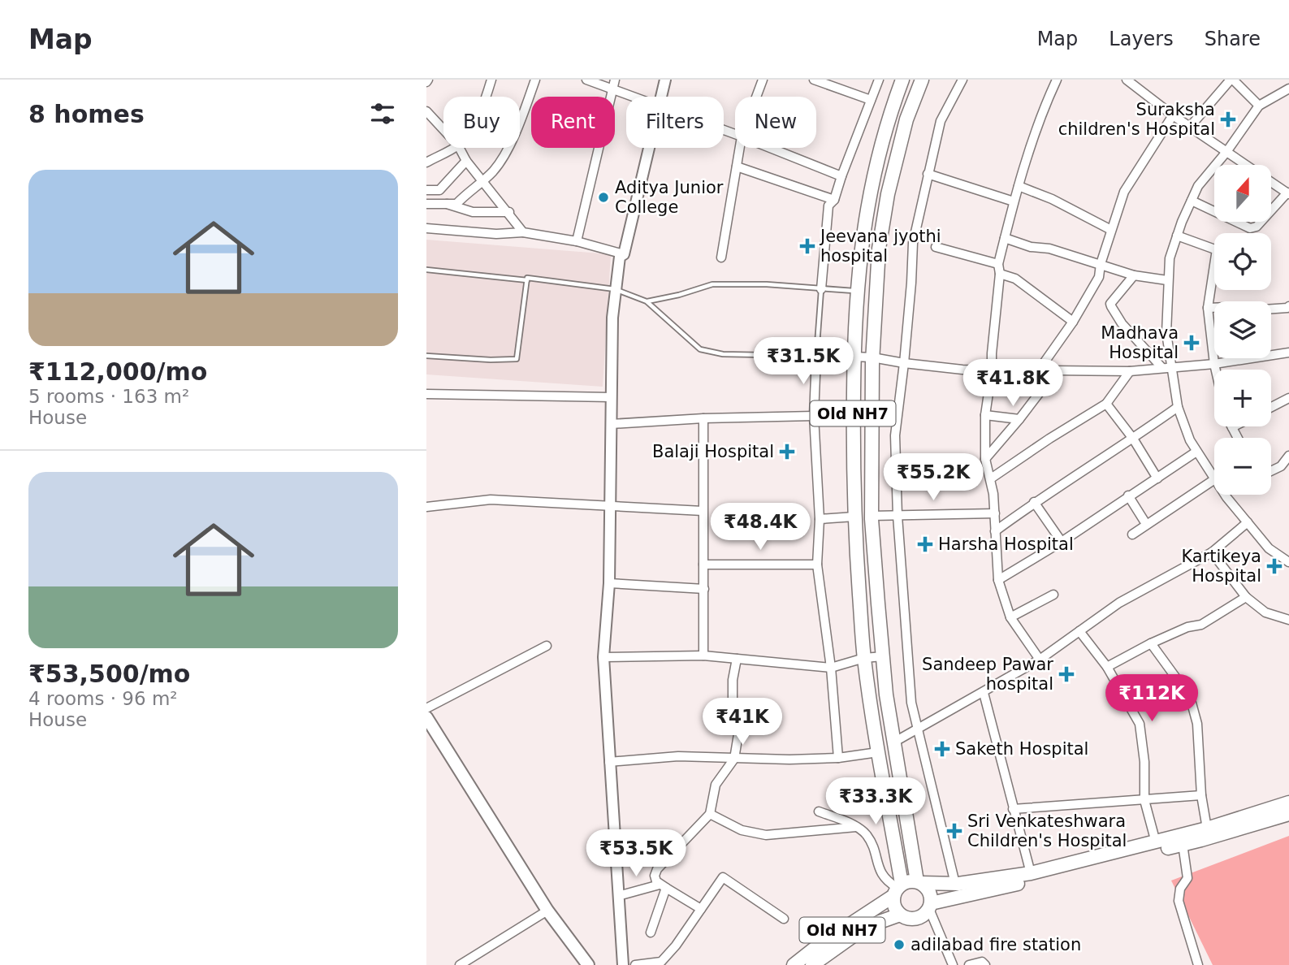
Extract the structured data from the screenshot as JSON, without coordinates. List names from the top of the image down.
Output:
{
  "streets": {
    "main road": ["Old NH7"]
  },
  "places": {
    "health": [
      "Suraksha children's Hospital",
      "Jeevana jyothi hospital",
      "Madhava Hospital",
      "Balaji Hospital",
      "Harsha Hospital",
      "Kartikeya Hospital",
      "Sandeep Pawar hospital",
      "Saketh Hospital",
      "Sri Venkateshwara Children's Hospital"
    ],
    "other": ["Aditya Junior College", "adilabad fire station"]
  },
  "north": "top",
  "page": {
    "header": "Map",
    "nav": ["Map", "Layers", "Share"],
    "heading": "8 homes",
    "chip": [
      "Buy",
      "Rent",
      "Filters",
      "New"
    ],
    "list": [
      {
        "name": "₹112,000/mo",
        "note": "5 rooms · 163 m² · House"
      },
      {
        "name": "₹53,500/mo",
        "note": "4 rooms · 96 m² · House"
      }
    ],
    "map_buttons": ["+", "−"],
    "price": [
      "₹31.5K",
      "₹41.8K",
      "₹55.2K",
      "₹48.4K",
      "₹112K",
      "₹41K",
      "₹33.3K",
      "₹53.5K"
    ]
  }
}
